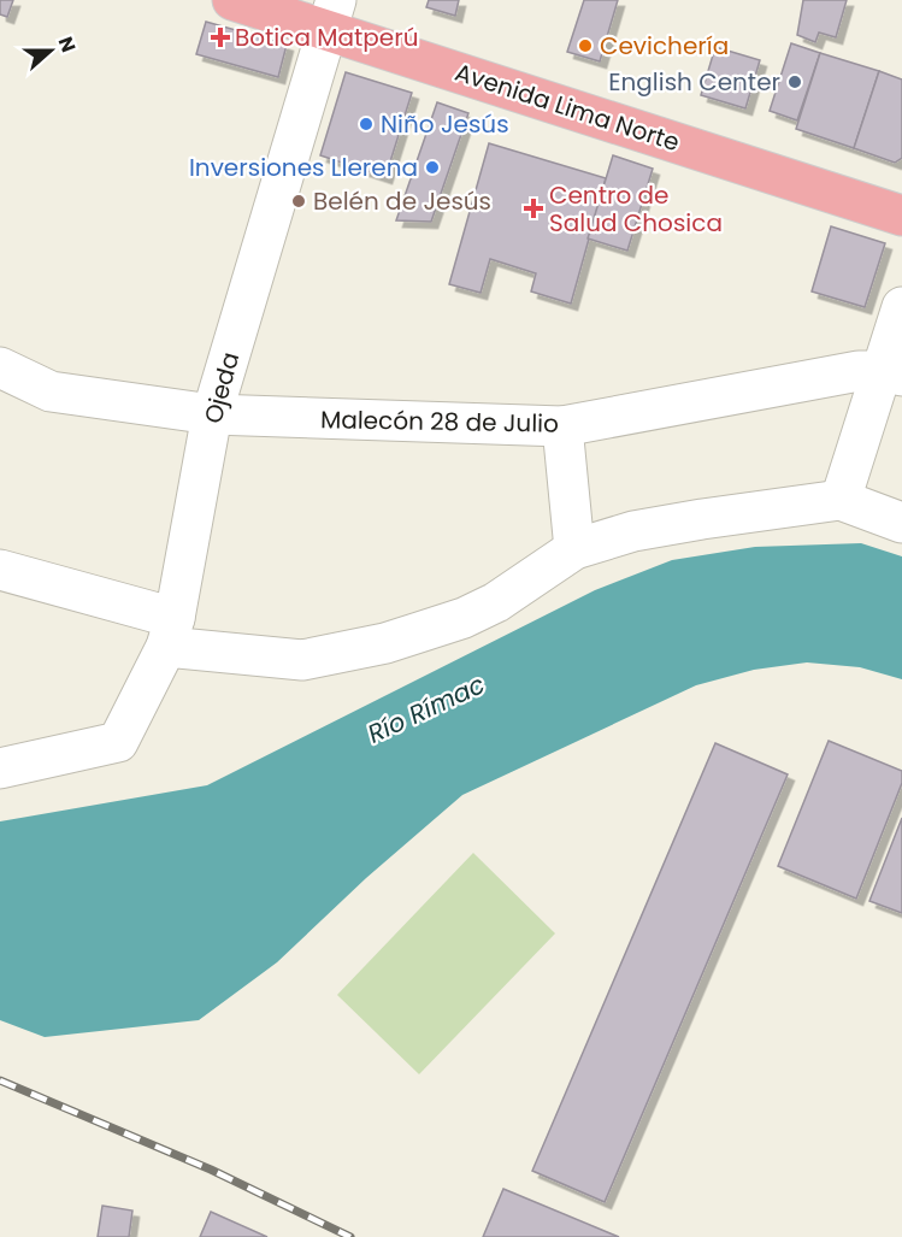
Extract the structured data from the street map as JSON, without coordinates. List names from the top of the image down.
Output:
{
  "streets": {
    "highway": ["Avenida Lima Norte"],
    "street": ["Ojeda", "Malecón 28 de Julio"]
  },
  "crossings": [
    ["Avenida Lima Norte", "Ojeda"],
    ["Ojeda", "Malecón 28 de Julio"]
  ],
  "water": ["Río Rímac"],
  "places": {
    "health": ["Botica Matperú", "Centro de Salud Chosica"],
    "other": [
      "Cevichería",
      "English Center",
      "Niño Jesús",
      "Inversiones Llerena",
      "Belén de Jesús"
    ]
  },
  "north": "right"
}
